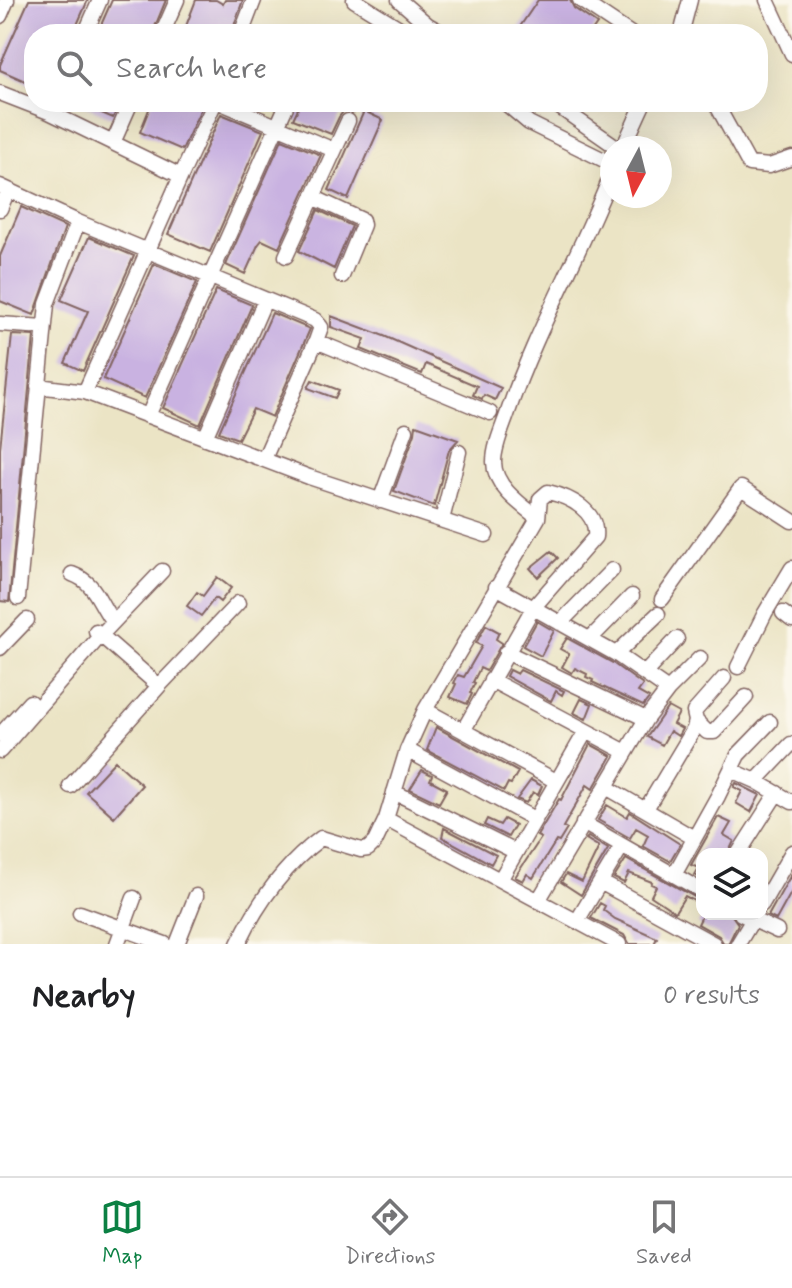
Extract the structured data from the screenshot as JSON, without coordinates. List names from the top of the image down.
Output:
{
  "north": "bottom",
  "page": {
    "search": "Search here",
    "heading": ["Nearby", "0 results"],
    "nav": ["Map", "Directions", "Saved"]
  }
}
